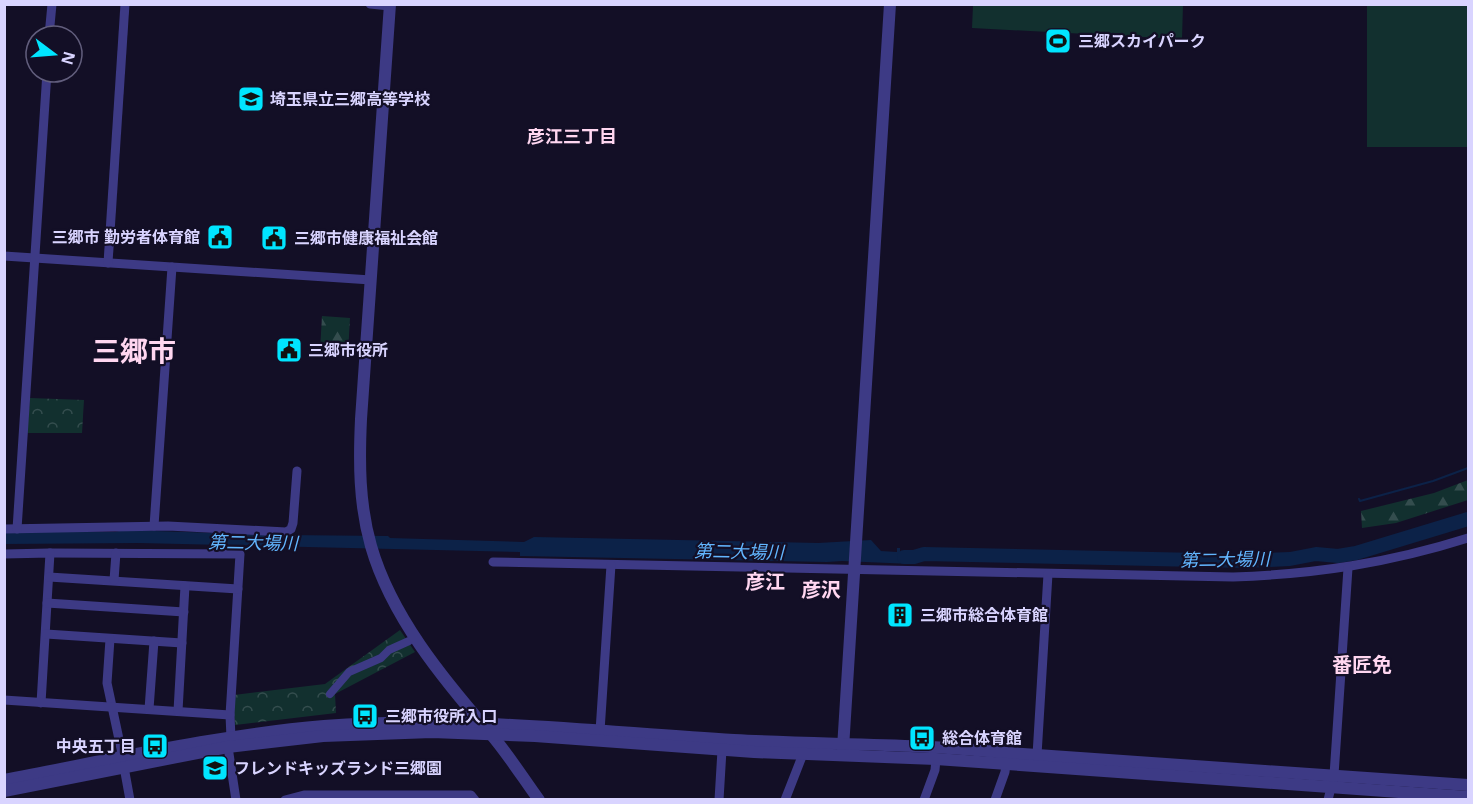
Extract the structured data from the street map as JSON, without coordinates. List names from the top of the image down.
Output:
{
  "districts": [
    "彦江三丁目",
    "三郷市",
    "彦江",
    "彦沢",
    "番匠免"
  ],
  "water": ["第二大場川"],
  "places": {
    "sports": ["三郷スカイパーク"],
    "school or university": ["埼玉県立三郷高等学校", "フレンドキッズランド三郷園"],
    "public building": ["三郷市 勤労者体育館", "三郷市健康福祉会館", "三郷市役所"],
    "building": ["三郷市総合体育館"],
    "bus stop": ["三郷市役所入口", "総合体育館", "中央五丁目"]
  },
  "north": "right"
}
